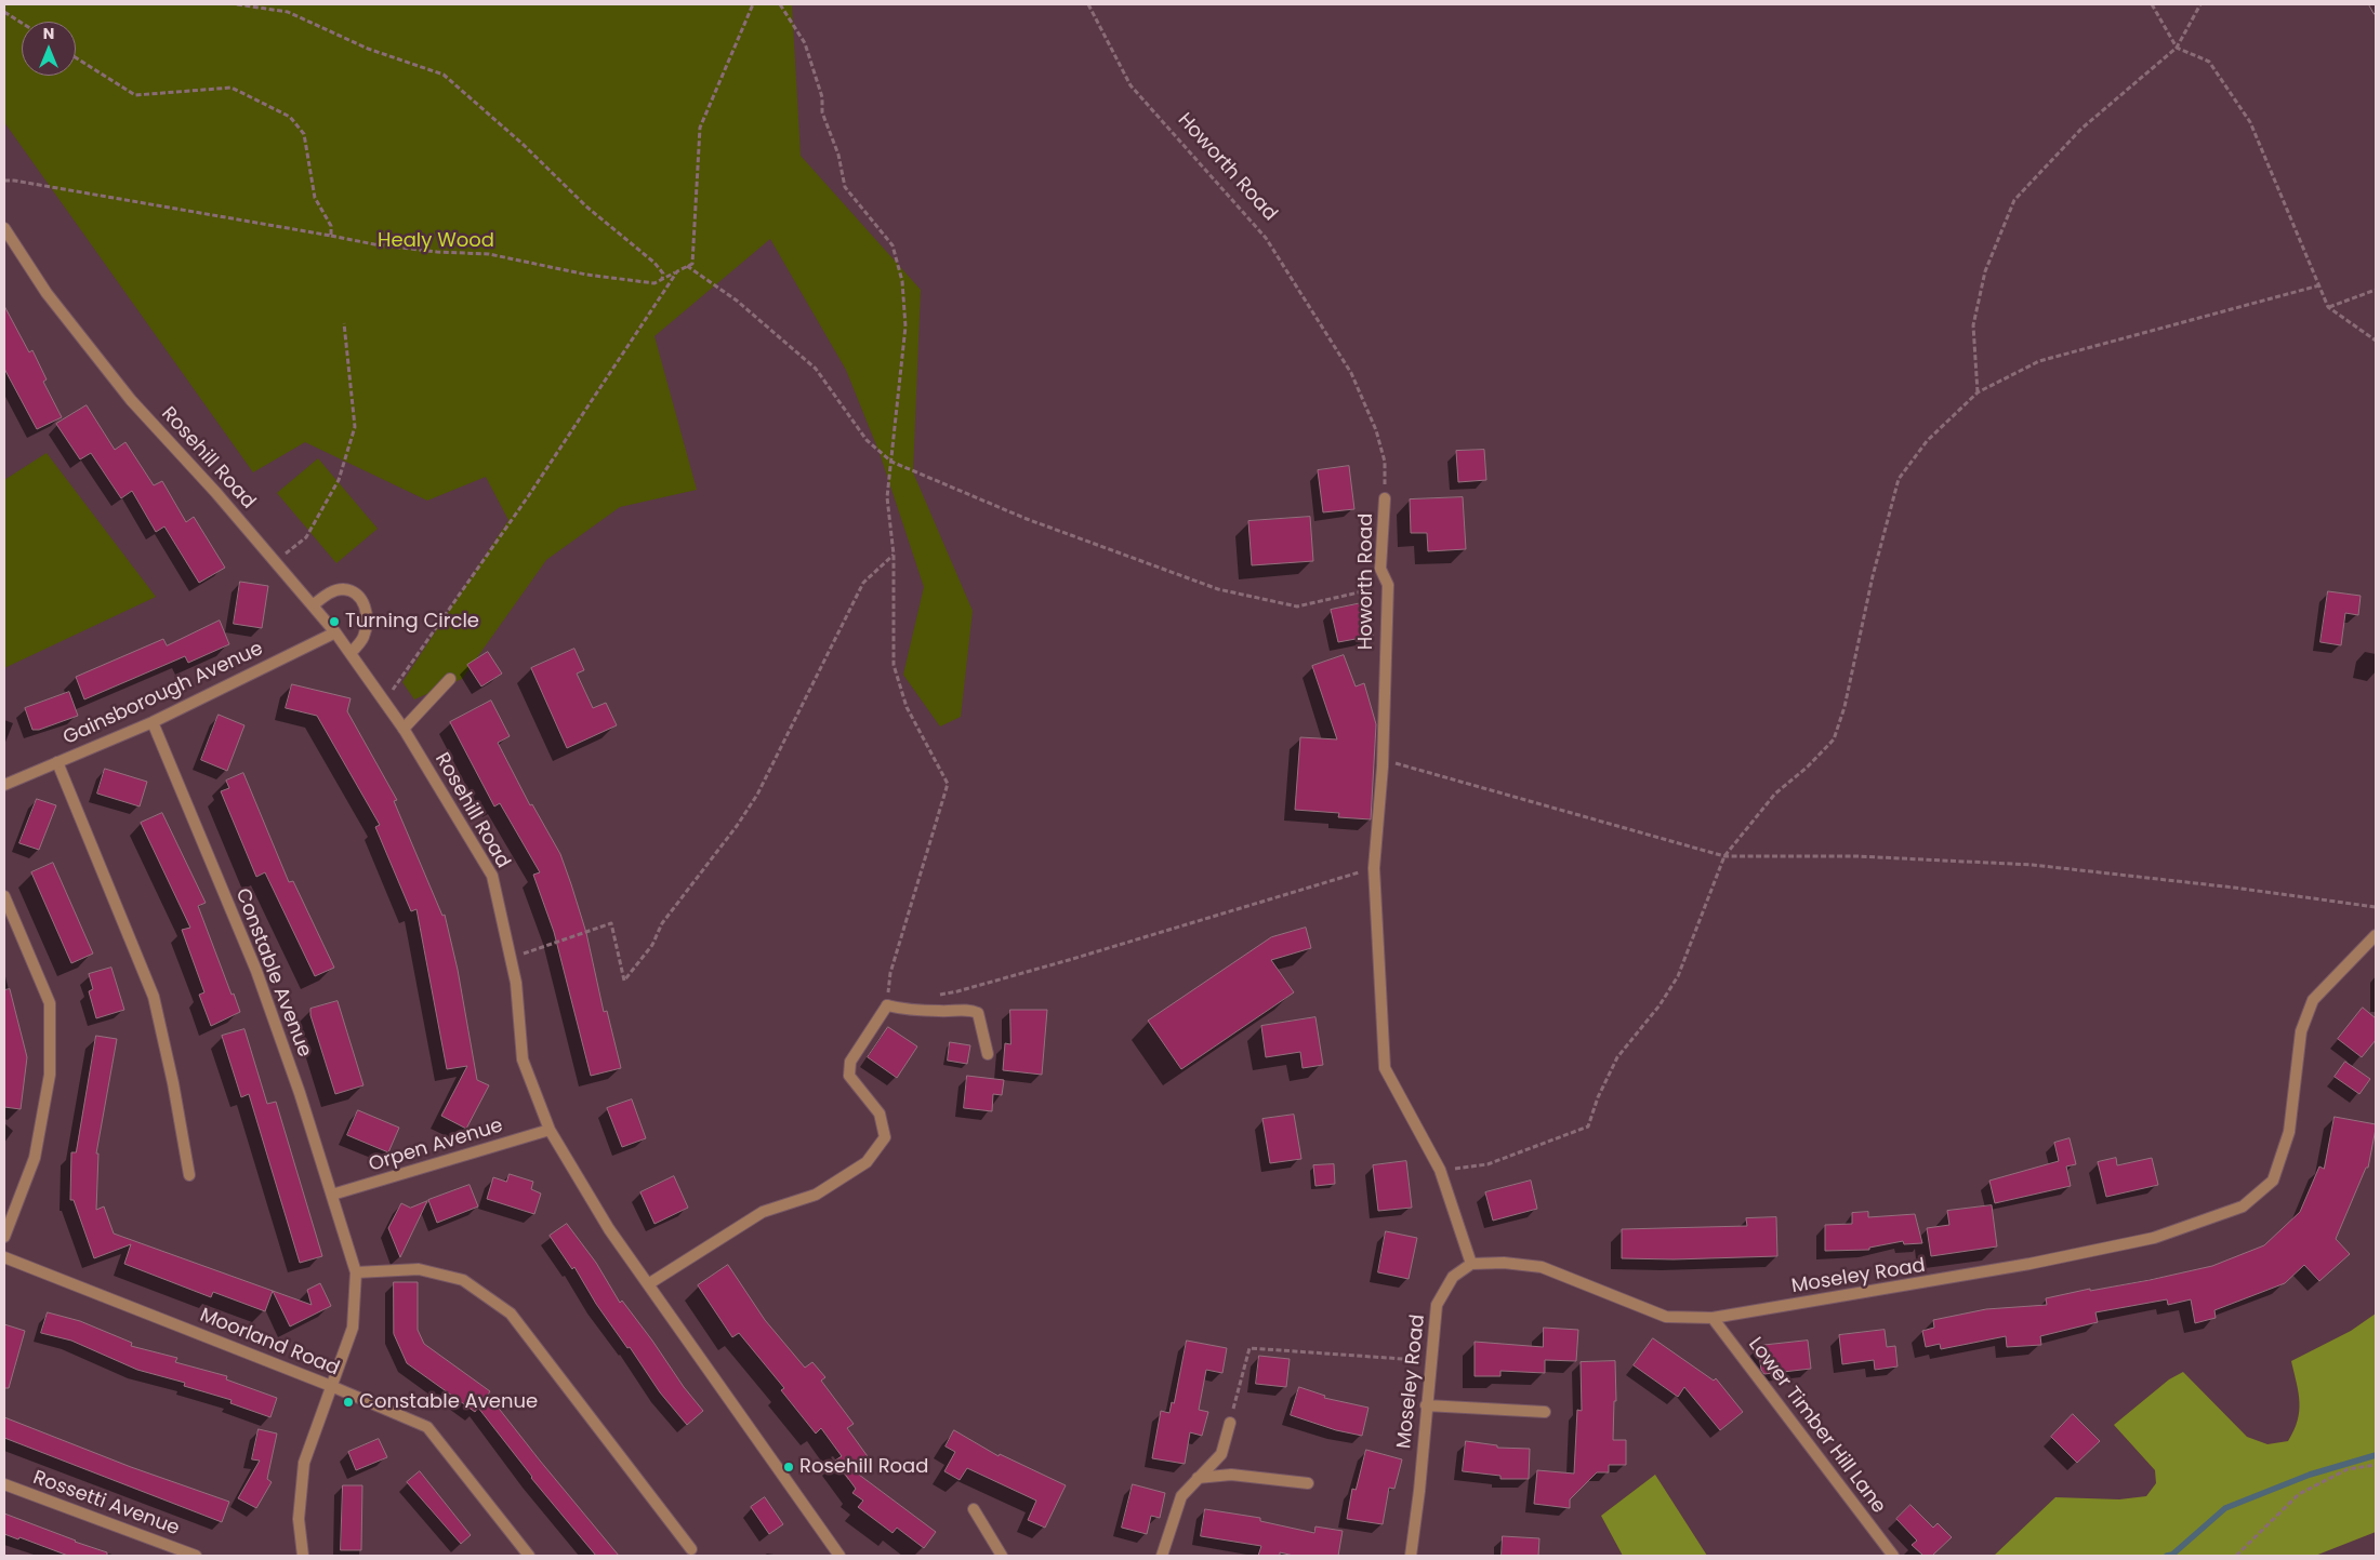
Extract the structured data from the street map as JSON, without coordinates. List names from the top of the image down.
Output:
{
  "streets": {
    "street": [
      "Howorth Road",
      "Rosehill Road",
      "Gainsborough Avenue",
      "Constable Avenue",
      "Orpen Avenue",
      "Moseley Road",
      "Moorland Road",
      "Lower Timber Hill Lane",
      "Rossetti Avenue"
    ]
  },
  "crossings": [
    ["Howorth Road", "Moseley Road"],
    ["Rosehill Road", "Gainsborough Avenue"],
    ["Rosehill Road", "Orpen Avenue"],
    ["Gainsborough Avenue", "Constable Avenue"],
    ["Constable Avenue", "Orpen Avenue"],
    ["Constable Avenue", "Moorland Road"],
    ["Moseley Road", "Lower Timber Hill Lane"]
  ],
  "parks": ["Healy Wood"],
  "places": ["Turning Circle", "Constable Avenue", "Rosehill Road"],
  "north": "top"
}
